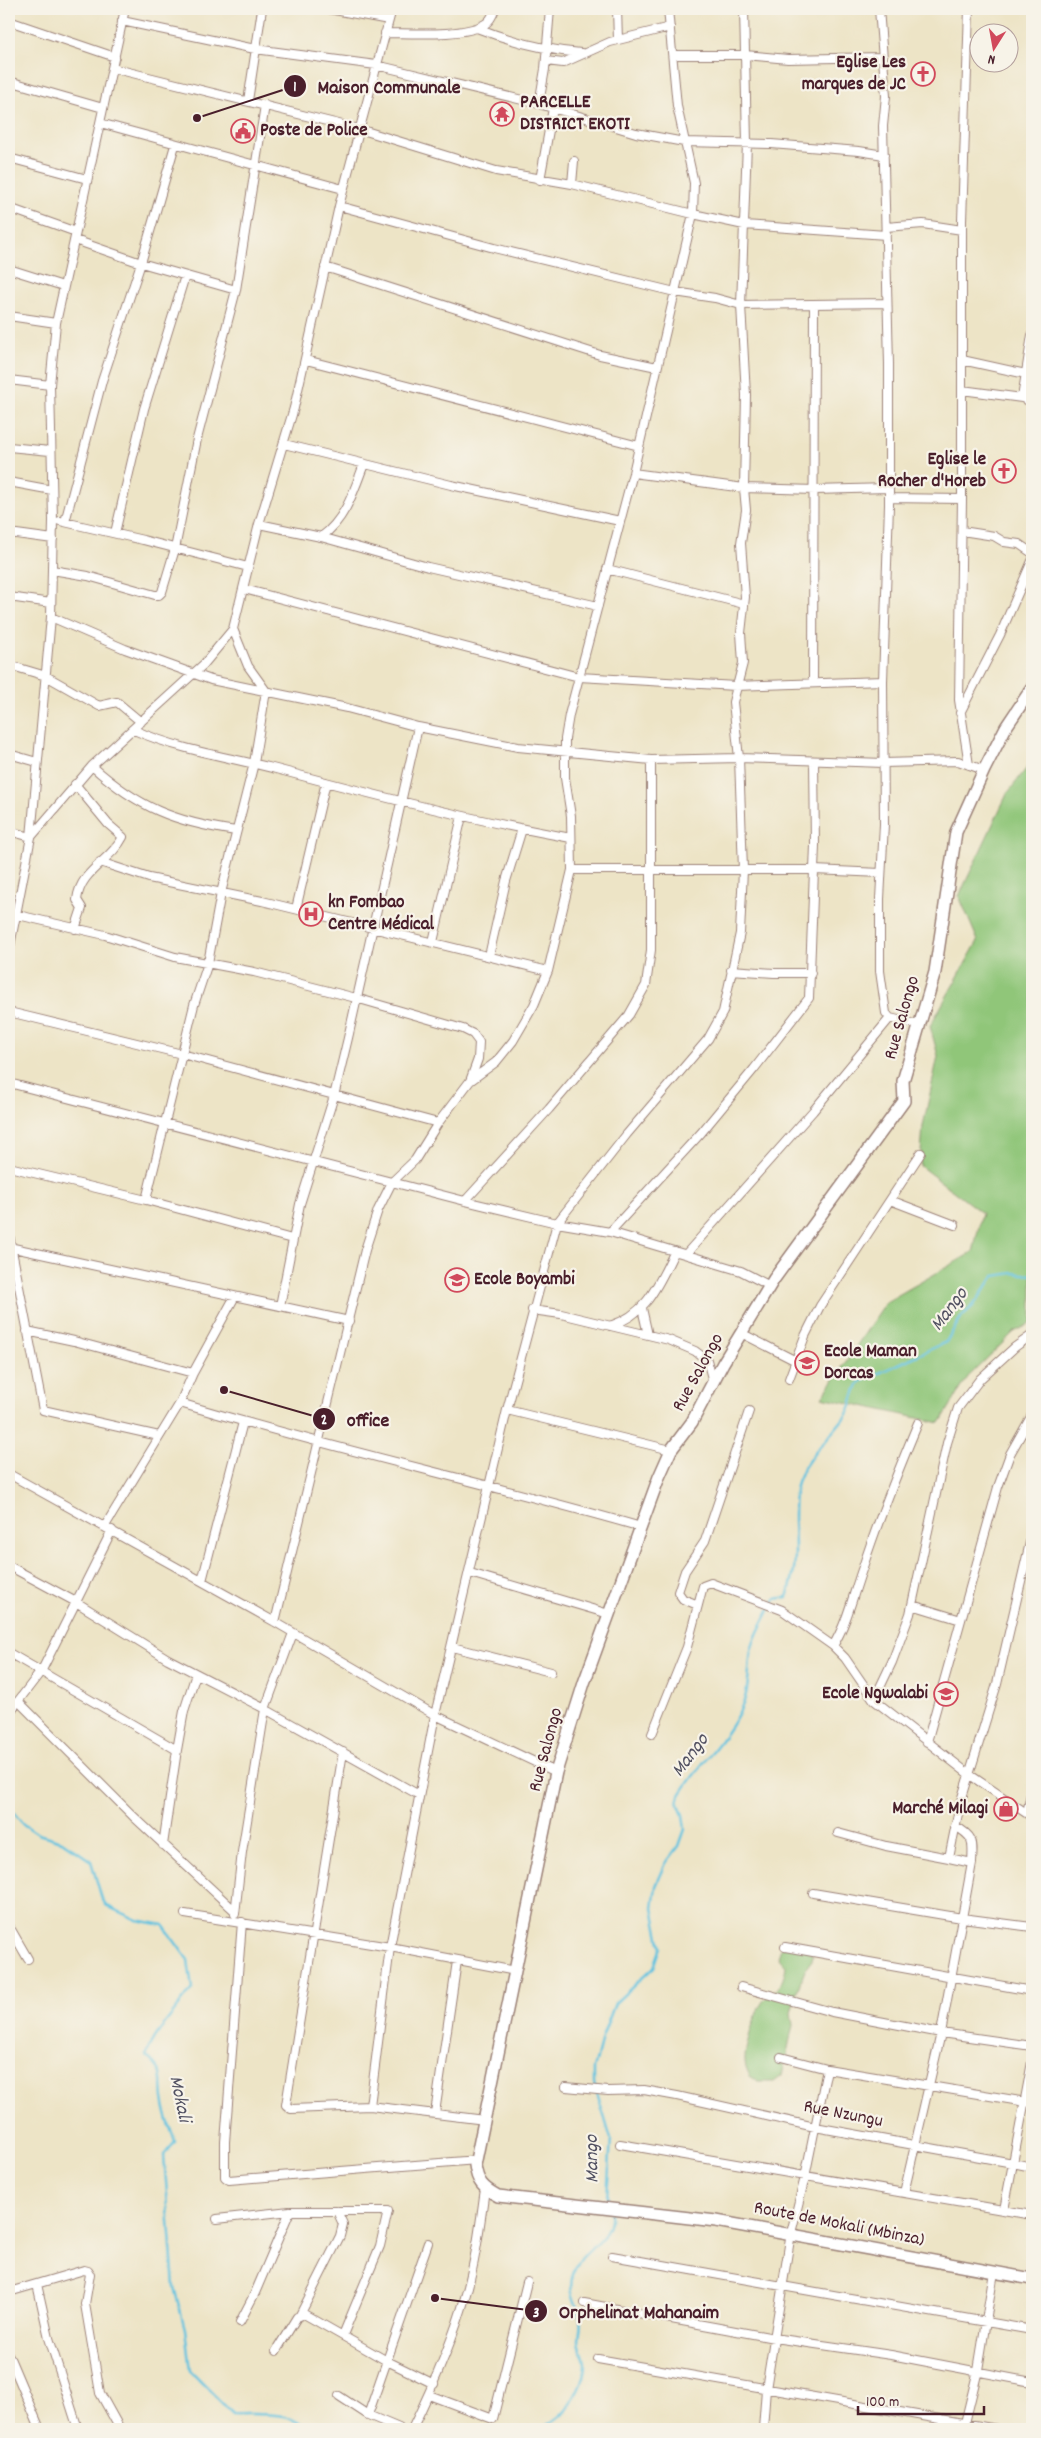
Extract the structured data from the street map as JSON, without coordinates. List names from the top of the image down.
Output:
{
  "streets": {
    "street": ["Rue Salongo", "Rue Nzungu", "Route de Mokali (Mbinza)"]
  },
  "water": ["Mango", "Mokali"],
  "places": {
    "church": ["Eglise Les marques de JC", "Eglise le Rocher d'Horeb"],
    "temple": ["PARCELLE DISTRICT EKOTI"],
    "other": ["Maison Communale", "office", "Orphelinat Mahanaim"],
    "public building": ["Poste de Police"],
    "hospital": ["kn Fombao Centre Médical"],
    "school or university": ["Ecole Boyambi", "Ecole Maman Dorcas", "Ecole Ngwalabi"],
    "shop": ["Marché Milagi"]
  },
  "scale_bar": "100 m",
  "north": "bottom"
}
